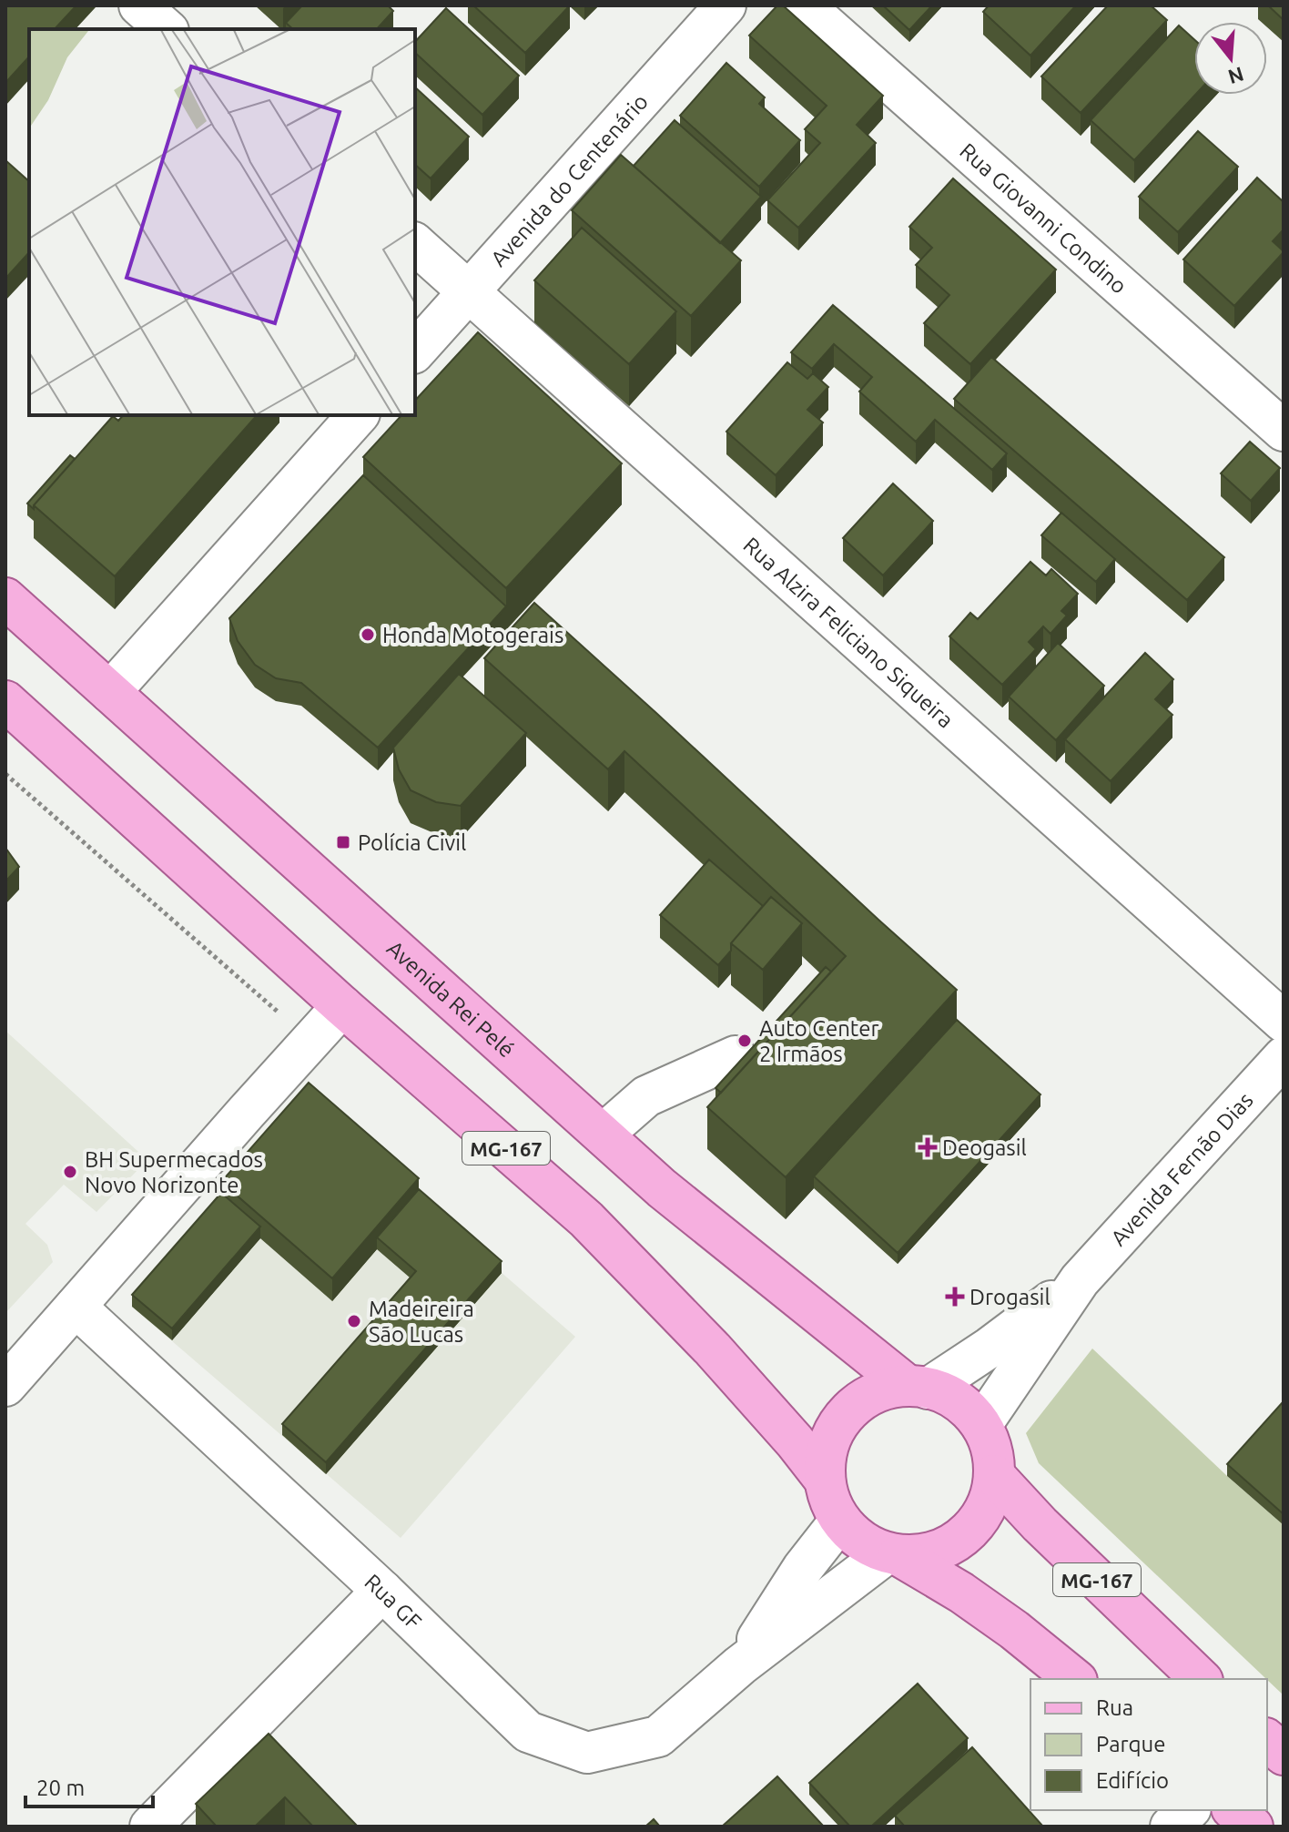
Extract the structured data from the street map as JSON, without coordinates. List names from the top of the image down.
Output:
{
  "streets": {
    "main road": ["Avenida Rei Pelé", "MG-167"],
    "street": [
      "Avenida do Centenário",
      "Rua Giovanni Condino",
      "Rua Alzira Feliciano Siqueira",
      "Avenida Fernão Dias",
      "Rua GF"
    ]
  },
  "crossings": [
    ["Avenida do Centenário", "Rua Alzira Feliciano Siqueira"],
    ["Avenida Rei Pelé", "MG-167"],
    ["Avenida Rei Pelé", "Avenida Fernão Dias"],
    ["Avenida Rei Pelé", "Rua GF"],
    ["MG-167", "Avenida Fernão Dias"],
    ["MG-167", "Rua GF"],
    ["Avenida Fernão Dias", "Rua GF"]
  ],
  "places": {
    "other": [
      "Honda Motogerais",
      "Auto Center 2 Irmãos",
      "BH Supermecados Novo Norizonte",
      "Madeireira São Lucas"
    ],
    "transit": ["Polícia Civil"],
    "health": ["Deogasil", "Drogasil"]
  },
  "legend": ["Rua", "Parque", "Edifício"],
  "scale_bar": "20 m",
  "north": "bottom"
}
